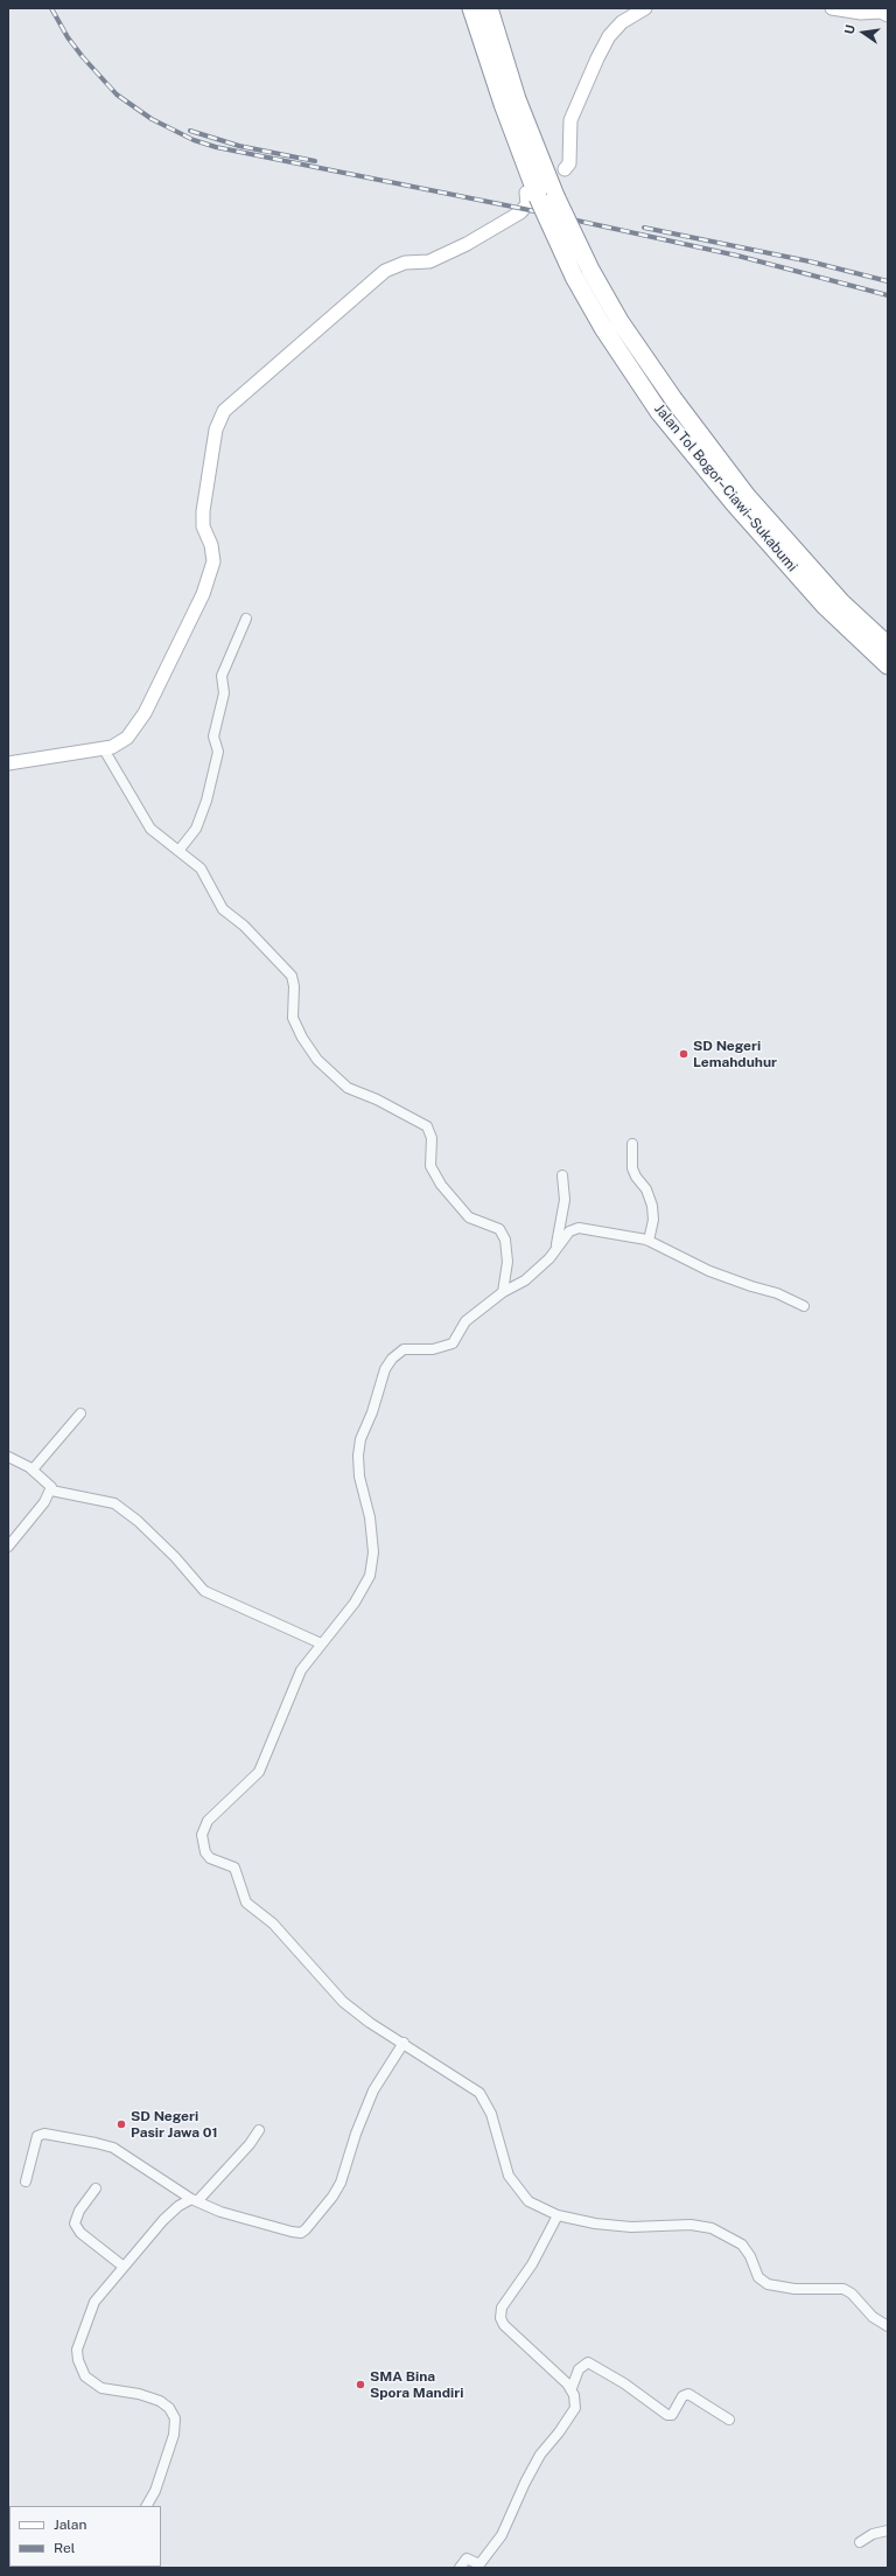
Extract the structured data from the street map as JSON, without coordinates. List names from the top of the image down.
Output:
{
  "streets": {
    "highway": ["Jalan Tol Bogor–Ciawi–Sukabumi"]
  },
  "places": ["SD Negeri Lemahduhur", "SD Negeri Pasir Jawa 01", "SMA Bina Spora Mandiri"],
  "legend": ["Jalan", "Rel"],
  "north": "left"
}
